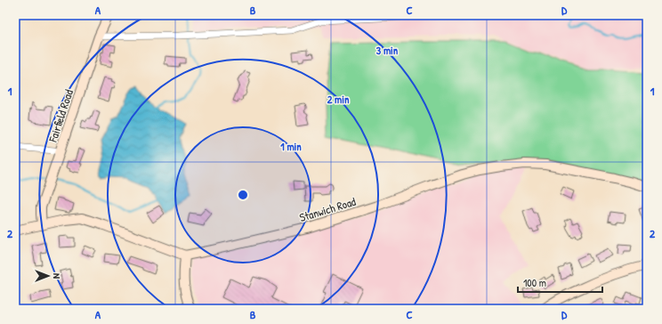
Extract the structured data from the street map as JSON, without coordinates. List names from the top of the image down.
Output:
{
  "streets": {
    "street": ["Fairfield Road", "Stanwich Road"]
  },
  "scale_bar": "100 m",
  "north": "right",
  "grid": {
    "columns": [
      "A",
      "B",
      "C",
      "D"
    ],
    "rows": ["1", "2"]
  },
  "rings": ["3 min", "2 min", "1 min"]
}
